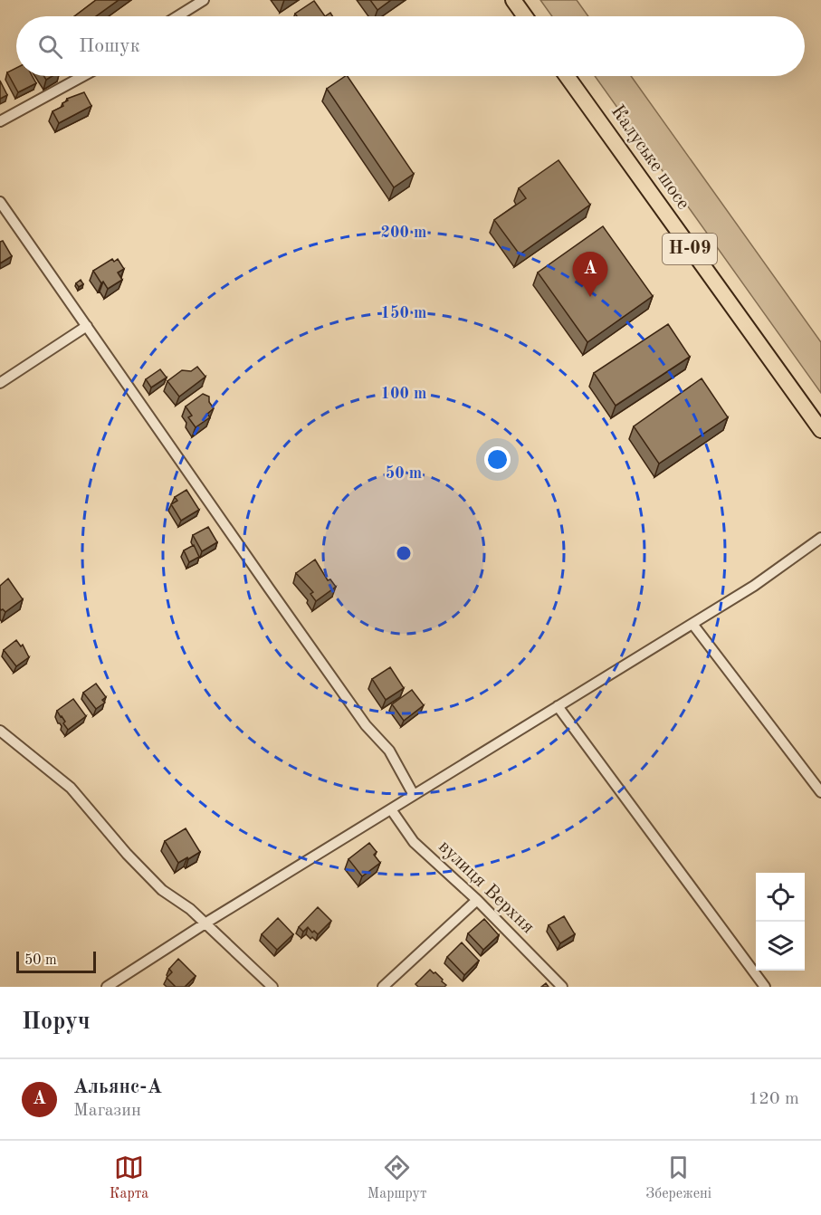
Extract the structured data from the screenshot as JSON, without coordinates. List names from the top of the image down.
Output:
{
  "streets": {
    "main road": ["Калуське шосе", "Н-09"],
    "street": ["вулиця Верхня"]
  },
  "scale_bar": "50 m",
  "page": {
    "search": "Пошук",
    "pins": "A",
    "scale": "50 m",
    "heading": "Поруч",
    "list": [
      {
        "mark": "A",
        "name": "Альянс-А",
        "note": "Магазин",
        "value": "120 m"
      }
    ],
    "nav": ["Карта", "Маршрут", "Збережені"]
  },
  "rings": [
    "200 m",
    "150 m",
    "100 m",
    "50 m"
  ]
}
